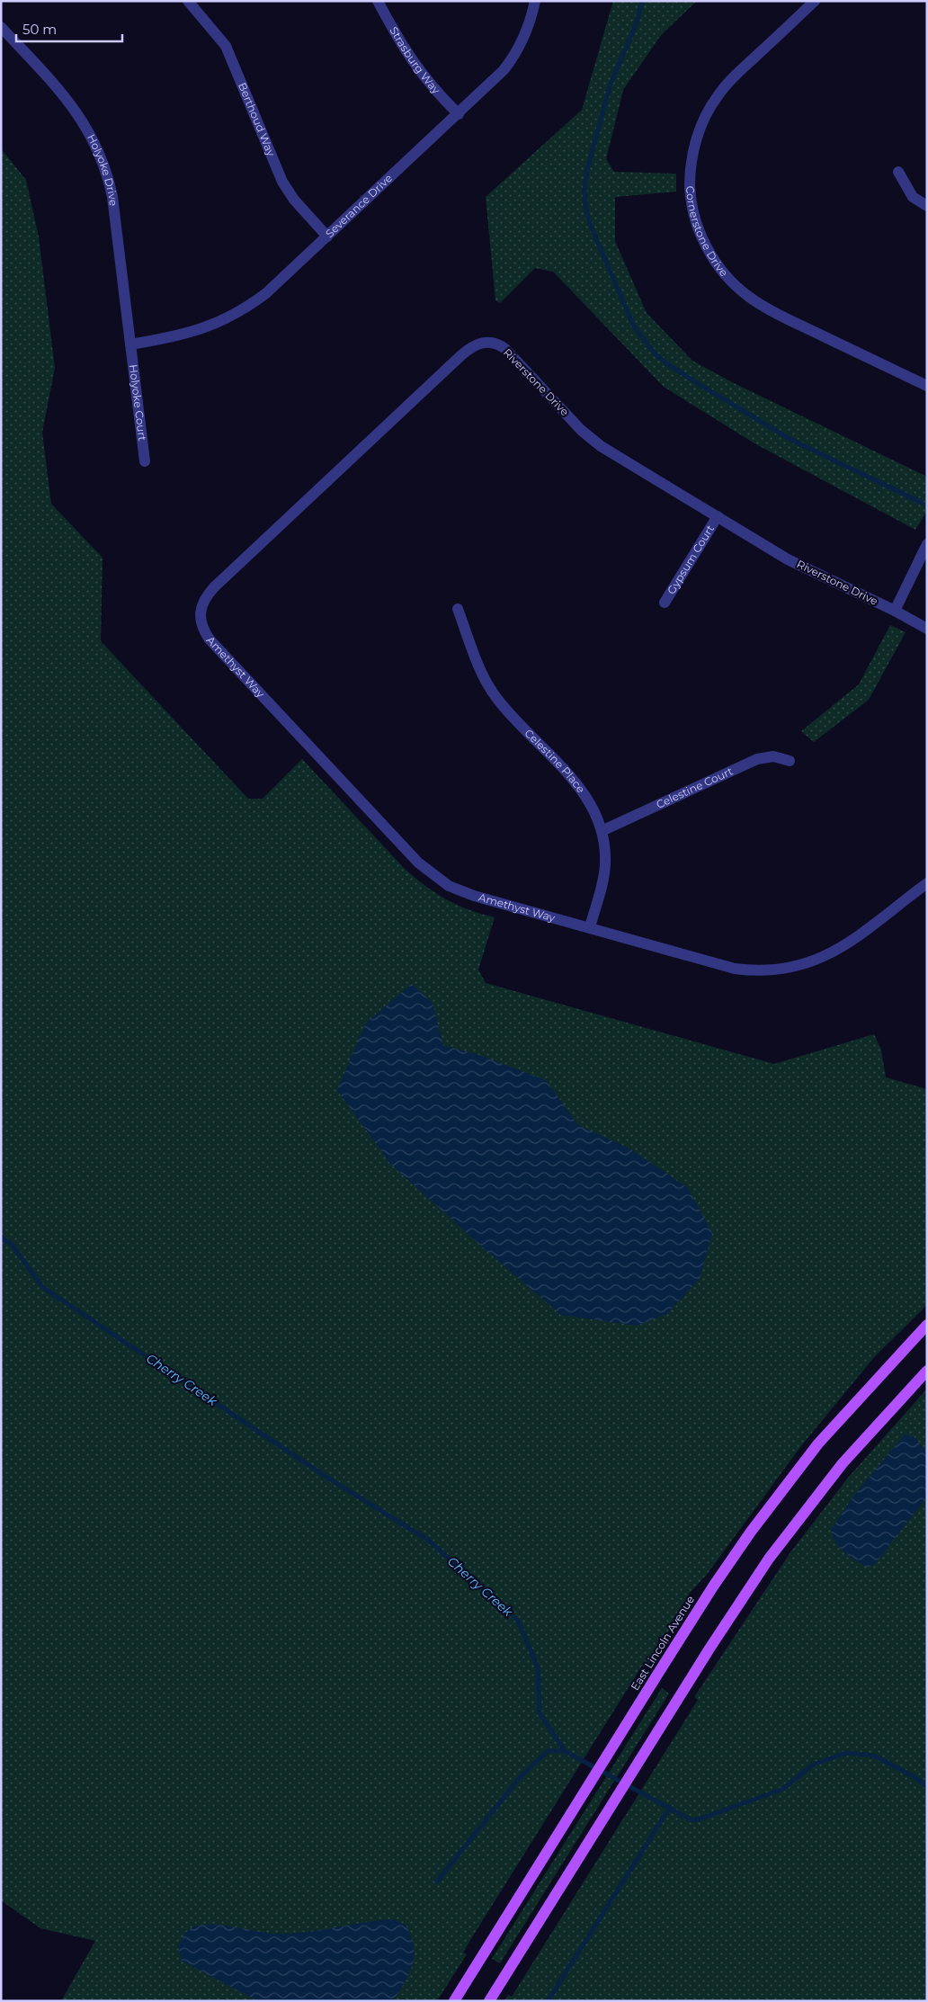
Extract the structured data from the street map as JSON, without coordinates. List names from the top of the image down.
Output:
{
  "streets": {
    "main road": ["East Lincoln Avenue"],
    "street": [
      "Strasburg Way",
      "Berthoud Way",
      "Holyoke Drive",
      "Severance Drive",
      "Cornerstone Drive",
      "Riverstone Drive",
      "Holyoke Court",
      "Gypsum Court",
      "Amethyst Way",
      "Celestine Place",
      "Celestine Court"
    ]
  },
  "crossings": [
    ["Strasburg Way", "Severance Drive"],
    ["Berthoud Way", "Severance Drive"],
    ["Holyoke Drive", "Severance Drive"],
    ["Holyoke Drive", "Holyoke Court"],
    ["Severance Drive", "Holyoke Court"],
    ["Riverstone Drive", "Gypsum Court"],
    ["Riverstone Drive", "Amethyst Way"],
    ["Amethyst Way", "Celestine Place"],
    ["Celestine Place", "Celestine Court"]
  ],
  "water": ["Cherry Creek"],
  "scale_bar": "50 m"
}
